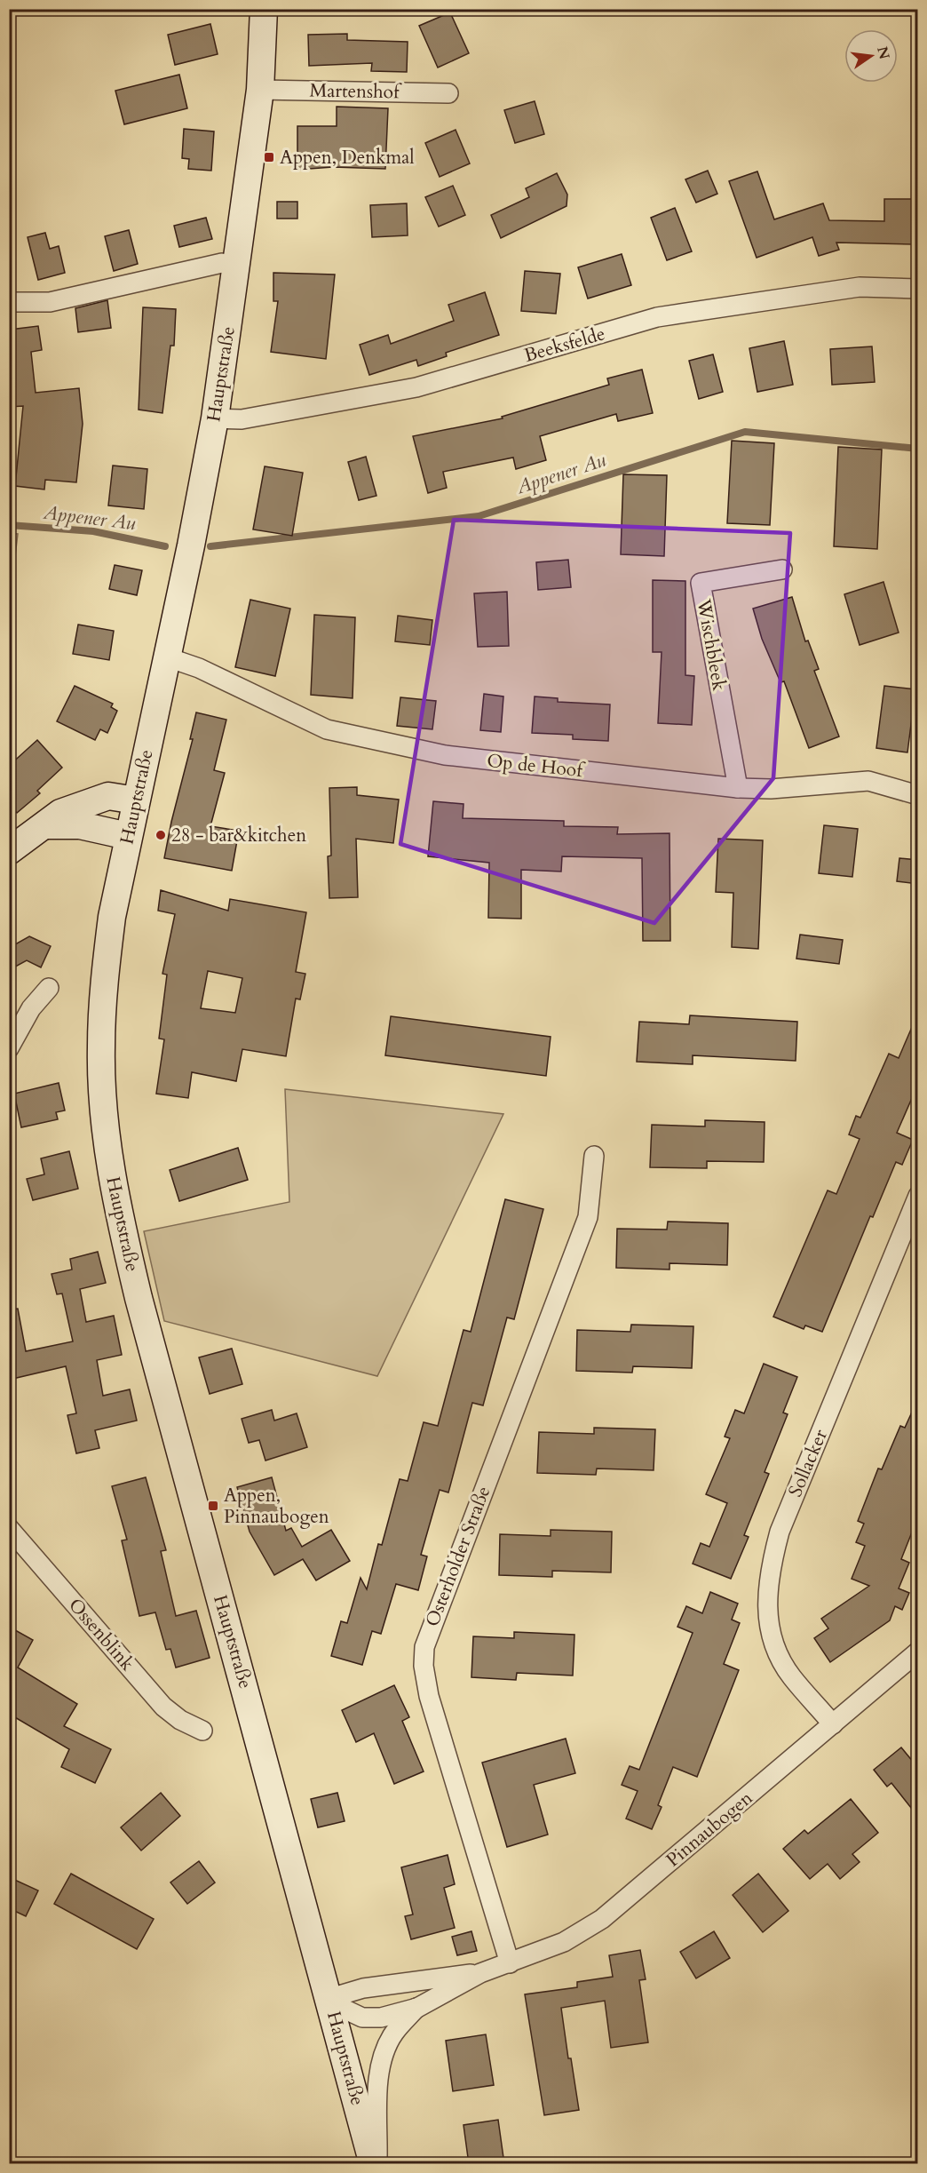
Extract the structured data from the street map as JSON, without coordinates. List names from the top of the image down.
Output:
{
  "streets": {
    "main road": ["Hauptstraße"],
    "street": [
      "Martenshof",
      "Beeksfelde",
      "Wischbleek",
      "Op de Hoof",
      "Sollacker",
      "Osterholder Straße",
      "Ossenblink",
      "Pinnaubogen"
    ]
  },
  "crossings": [
    ["Martenshof", "Hauptstraße"],
    ["Beeksfelde", "Hauptstraße"],
    ["Hauptstraße", "Op de Hoof"],
    ["Hauptstraße", "Pinnaubogen"],
    ["Wischbleek", "Op de Hoof"],
    ["Sollacker", "Pinnaubogen"],
    ["Osterholder Straße", "Pinnaubogen"]
  ],
  "water": ["Appener Au"],
  "places": {
    "transit": ["Appen, Denkmal", "Appen, Pinnaubogen"],
    "other": ["28 - bar&kitchen"]
  },
  "north": "right"
}
